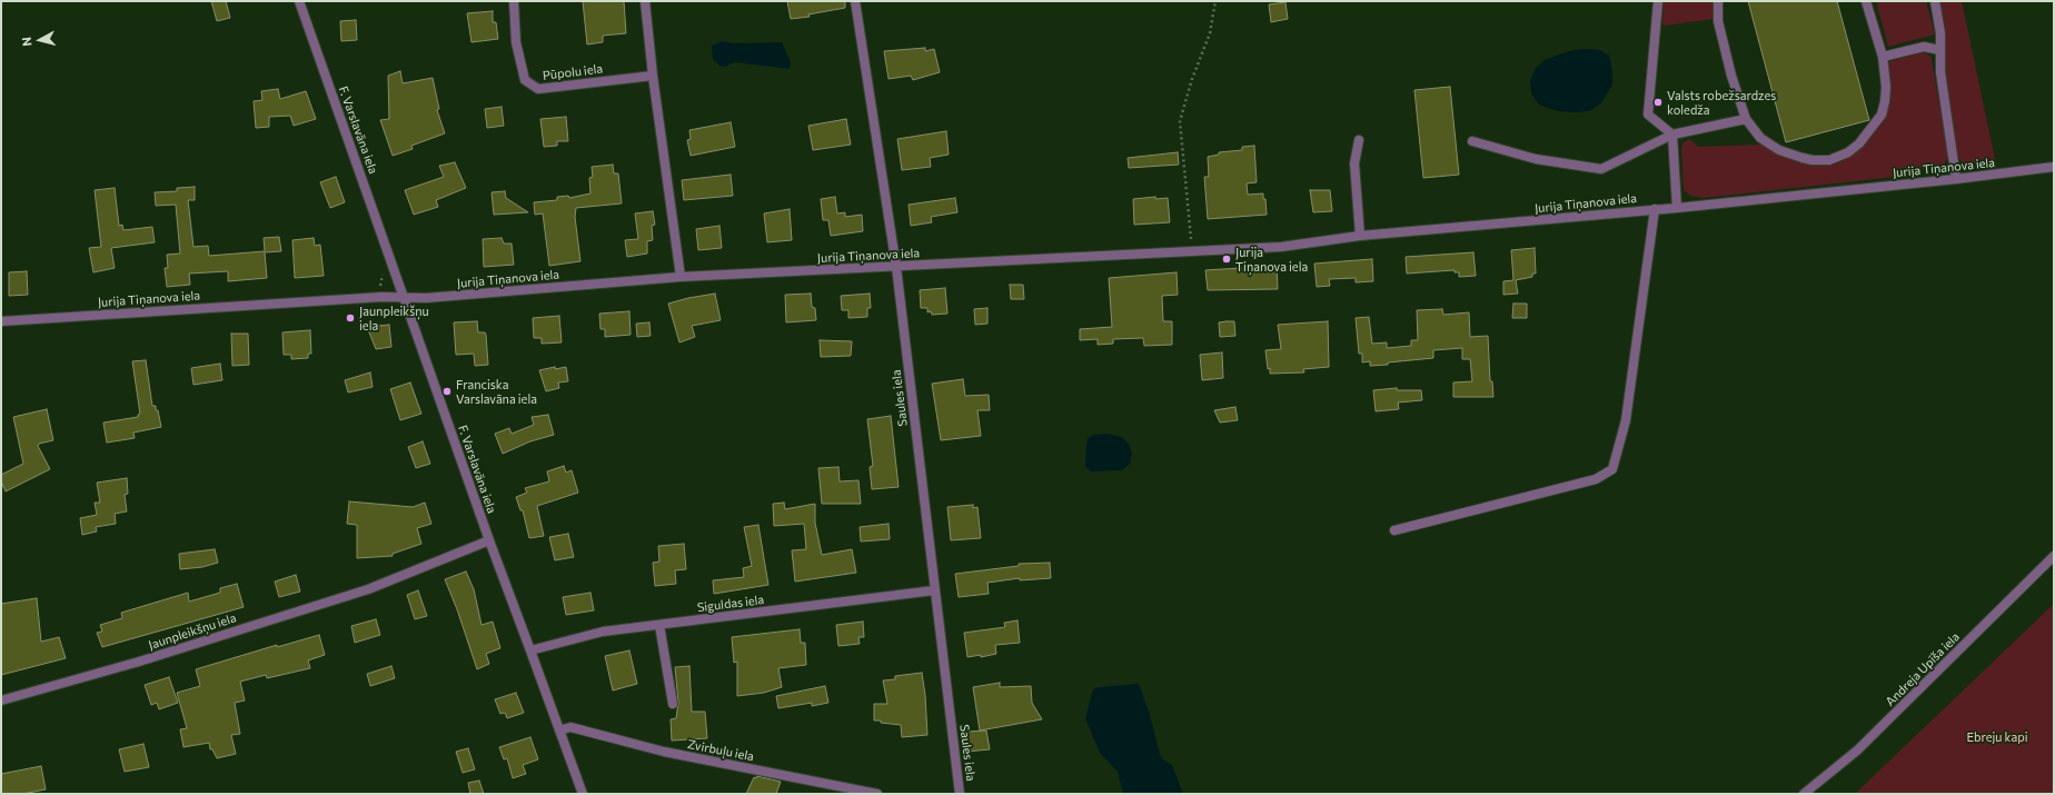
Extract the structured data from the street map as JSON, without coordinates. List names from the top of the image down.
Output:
{
  "streets": {
    "street": [
      "Pūpolu iela",
      "F. Varslavāna iela",
      "Jurija Tiņanova iela",
      "Saules iela",
      "Siguldas iela",
      "Jaunpleikšņu iela",
      "Andreja Upīša iela",
      "Zvirbuļu iela"
    ]
  },
  "crossings": [
    ["F. Varslavāna iela", "Jurija Tiņanova iela"],
    ["F. Varslavāna iela", "Siguldas iela"],
    ["F. Varslavāna iela", "Jaunpleikšņu iela"],
    ["F. Varslavāna iela", "Zvirbuļu iela"],
    ["Jurija Tiņanova iela", "Saules iela"],
    ["Saules iela", "Siguldas iela"]
  ],
  "parks": ["Ebreju kapi"],
  "places": [
    "Valsts robežsardzes koledža",
    "Jurija Tiņanova iela",
    "Jaunpleikšņu iela",
    "Franciska Varslavāna iela"
  ],
  "north": "left"
}
